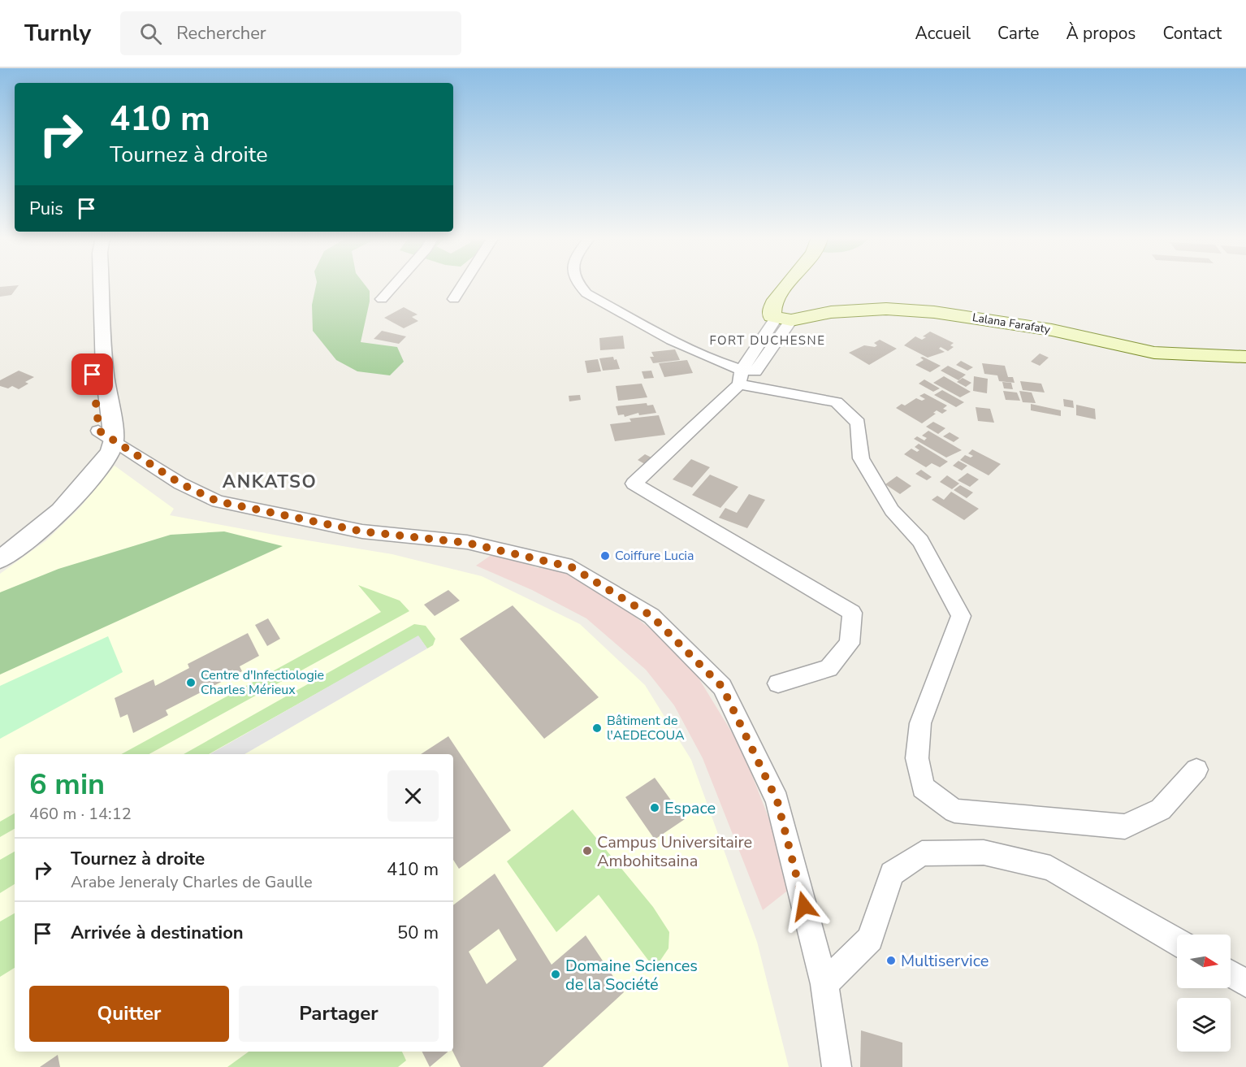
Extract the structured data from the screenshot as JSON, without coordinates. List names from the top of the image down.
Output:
{
  "streets": {
    "main road": ["Lalana Farafaty"]
  },
  "districts": ["FORT DUCHESNE", "ANKATSO"],
  "places": [
    "Coiffure Lucia",
    "Centre d'Infectiologie Charles Mérieux",
    "Bâtiment de l'AEDECOUA",
    "Espace",
    "Campus Universitaire Ambohitsaina",
    "Multiservice",
    "Domaine Sciences de la Société"
  ],
  "north": "right",
  "page": {
    "header": "Turnly",
    "search": "Rechercher",
    "nav": [
      "Accueil",
      "Carte",
      "À propos",
      "Contact"
    ],
    "turn": ["410 m", "Tournez à droite"],
    "then": "Puis",
    "heading": ["6 min", "460 m · 14:12"],
    "list": [
      {
        "name": "Tournez à droite",
        "note": "Arabe Jeneraly Charles de Gaulle",
        "value": "410 m"
      },
      {
        "name": "Arrivée à destination",
        "value": "50 m"
      }
    ],
    "buttons": ["Quitter", "Partager"]
  }
}
